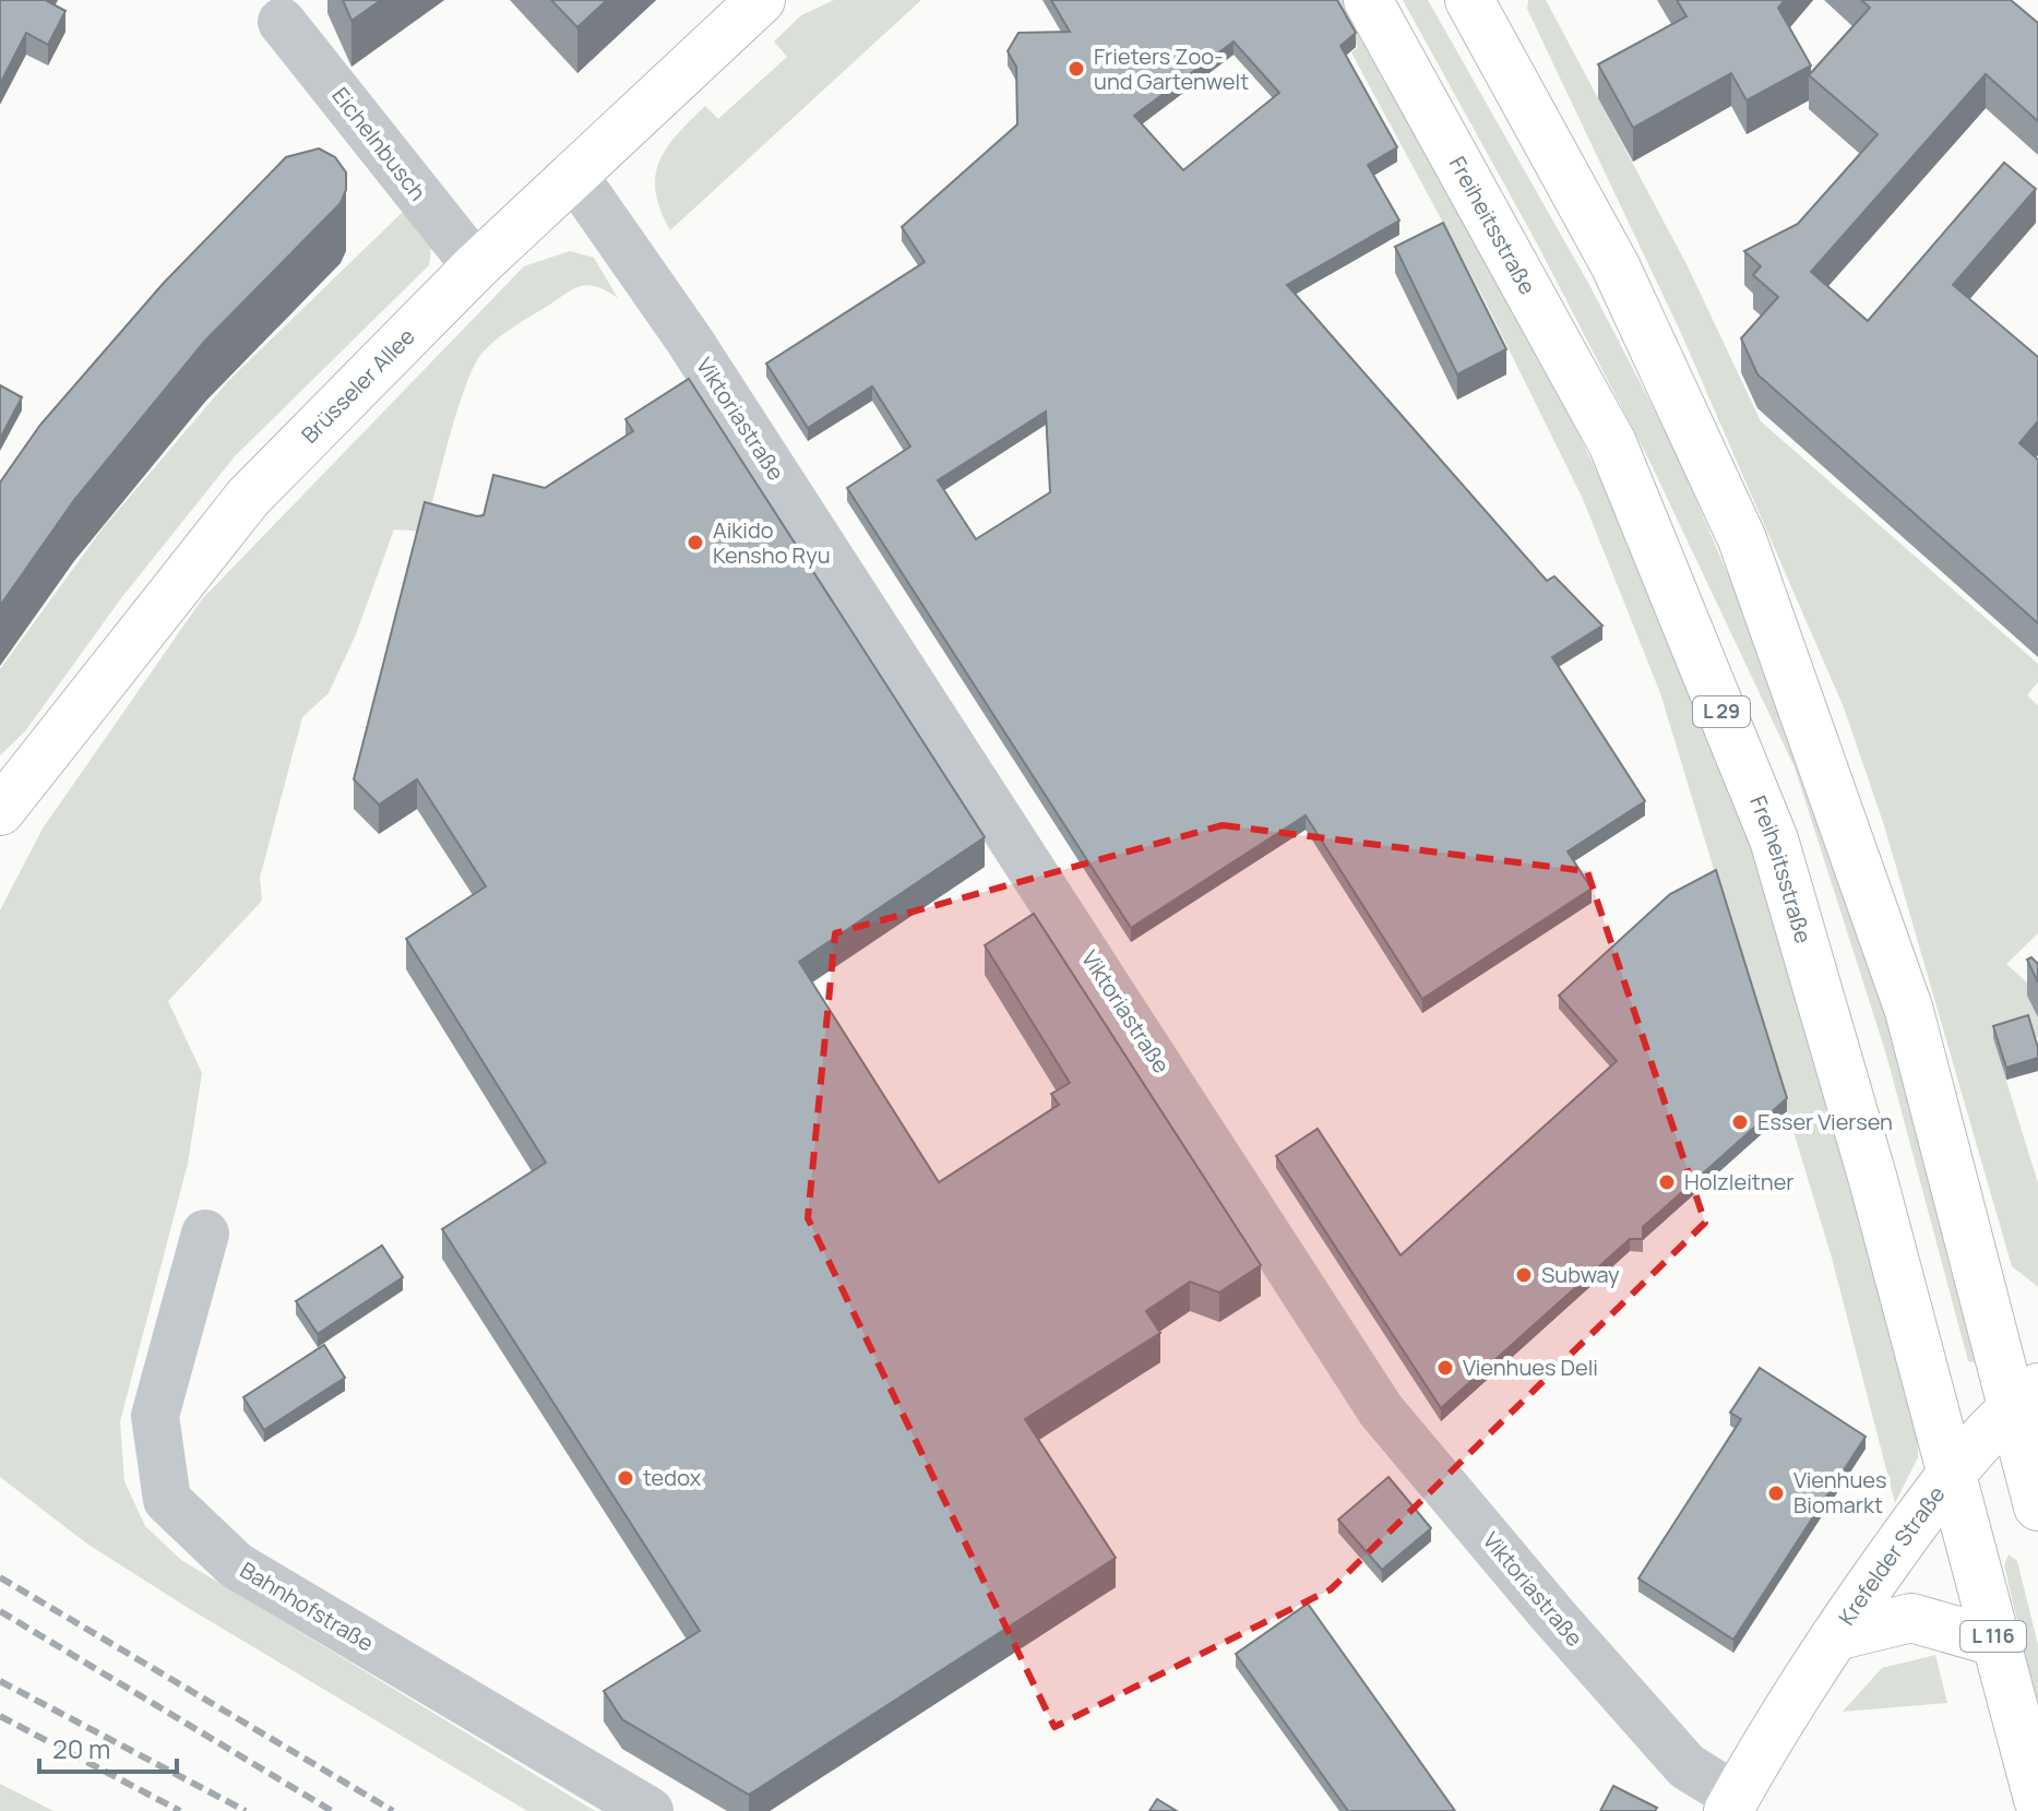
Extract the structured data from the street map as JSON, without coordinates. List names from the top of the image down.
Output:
{
  "streets": {
    "main road": [
      "Freiheitsstraße",
      "Brüsseler Allee",
      "L 29",
      "Krefelder Straße",
      "L 116"
    ],
    "street": ["Eichelnbusch", "Viktoriastraße", "Bahnhofstraße"]
  },
  "crossings": [
    ["Eichelnbusch", "Brüsseler Allee"],
    ["Freiheitsstraße", "Krefelder Straße"],
    ["Brüsseler Allee", "Viktoriastraße"],
    ["Viktoriastraße", "Krefelder Straße"]
  ],
  "places": [
    "Frieters Zoo- und Gartenwelt",
    "Aikido Kensho Ryu",
    "Esser Viersen",
    "Holzleitner",
    "Subway",
    "Vienhues Deli",
    "tedox",
    "Vienhues Biomarkt"
  ],
  "scale_bar": "20 m"
}
